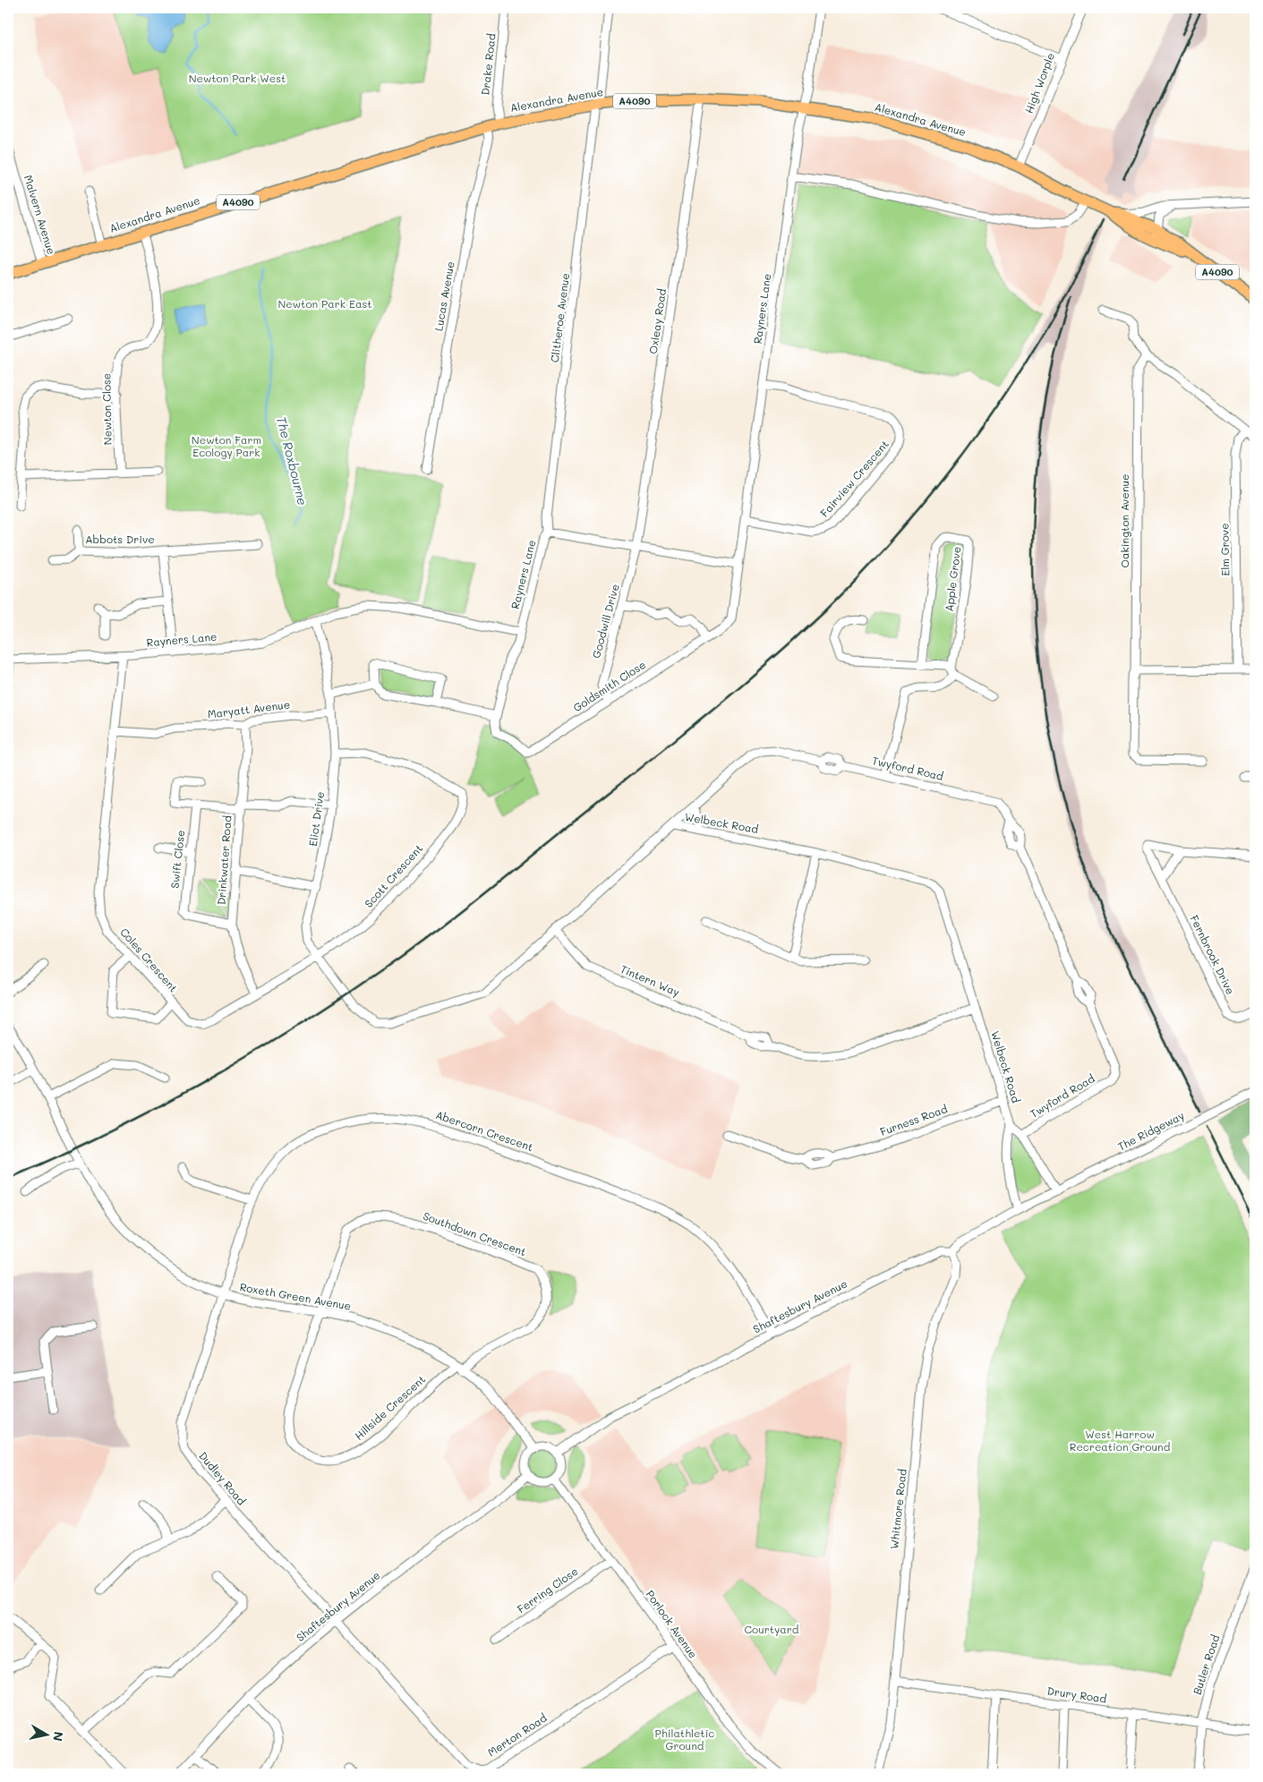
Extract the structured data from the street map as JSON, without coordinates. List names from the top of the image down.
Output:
{
  "streets": {
    "main road": ["Alexandra Avenue", "A4090"],
    "street": [
      "Drake Road",
      "High Worple",
      "Malvern Avenue",
      "Lucas Avenue",
      "Rayners Lane",
      "Clitheroe Avenue",
      "Oxleay Road",
      "Newton Close",
      "Fairview Crescent",
      "Oakington Avenue",
      "Abbots Drive",
      "Elm Grove",
      "Apple Grove",
      "Goodwill Drive",
      "Goldsmith Close",
      "Maryatt Avenue",
      "Twyford Road",
      "Eliot Drive",
      "Welbeck Road",
      "Swift Close",
      "Drinkwater Road",
      "Scott Crescent",
      "Fernbrook Drive",
      "Coles Crescent",
      "Tintern Way",
      "Furness Road",
      "Abercorn Crescent",
      "The Ridgeway",
      "Southdown Crescent",
      "Roxeth Green Avenue",
      "Shaftesbury Avenue",
      "Hillside Crescent",
      "Dudley Road",
      "Whitmore Road",
      "Ferring Close",
      "Porlock Avenue",
      "Butler Road",
      "Drury Road",
      "Merton Road"
    ]
  },
  "crossings": [
    ["Drake Road", "Alexandra Avenue"],
    ["High Worple", "Alexandra Avenue"],
    ["Alexandra Avenue", "A4090"],
    ["Alexandra Avenue", "Malvern Avenue"],
    ["Alexandra Avenue", "Lucas Avenue"],
    ["Alexandra Avenue", "Rayners Lane"],
    ["Alexandra Avenue", "Clitheroe Avenue"],
    ["Alexandra Avenue", "Oxleay Road"],
    ["Alexandra Avenue", "Newton Close"],
    ["Rayners Lane", "Clitheroe Avenue"],
    ["Rayners Lane", "Oxleay Road"],
    ["Rayners Lane", "Fairview Crescent"],
    ["Rayners Lane", "Goodwill Drive"],
    ["Rayners Lane", "Goldsmith Close"],
    ["Rayners Lane", "Eliot Drive"],
    ["Rayners Lane", "Coles Crescent"],
    ["Oxleay Road", "Goodwill Drive"],
    ["Goodwill Drive", "Goldsmith Close"],
    ["Maryatt Avenue", "Eliot Drive"],
    ["Maryatt Avenue", "Drinkwater Road"],
    ["Maryatt Avenue", "Coles Crescent"],
    ["Twyford Road", "Welbeck Road"],
    ["Eliot Drive", "Welbeck Road"],
    ["Eliot Drive", "Scott Crescent"],
    ["Eliot Drive", "Coles Crescent"],
    ["Welbeck Road", "Scott Crescent"],
    ["Welbeck Road", "Coles Crescent"],
    ["Welbeck Road", "Tintern Way"],
    ["Welbeck Road", "Furness Road"],
    ["Welbeck Road", "Shaftesbury Avenue"],
    ["Swift Close", "Drinkwater Road"],
    ["Drinkwater Road", "Coles Crescent"],
    ["Scott Crescent", "Coles Crescent"],
    ["Abercorn Crescent", "Roxeth Green Avenue"],
    ["Abercorn Crescent", "Shaftesbury Avenue"],
    ["Abercorn Crescent", "Dudley Road"],
    ["The Ridgeway", "Shaftesbury Avenue"],
    ["Southdown Crescent", "Roxeth Green Avenue"],
    ["Southdown Crescent", "Hillside Crescent"],
    ["Roxeth Green Avenue", "Shaftesbury Avenue"],
    ["Roxeth Green Avenue", "Hillside Crescent"],
    ["Roxeth Green Avenue", "Dudley Road"],
    ["Roxeth Green Avenue", "Porlock Avenue"],
    ["Shaftesbury Avenue", "Dudley Road"],
    ["Shaftesbury Avenue", "Whitmore Road"],
    ["Shaftesbury Avenue", "Porlock Avenue"],
    ["Shaftesbury Avenue", "Merton Road"],
    ["Dudley Road", "Merton Road"],
    ["Whitmore Road", "Drury Road"],
    ["Ferring Close", "Porlock Avenue"],
    ["Porlock Avenue", "Merton Road"],
    ["Butler Road", "Drury Road"]
  ],
  "water": ["The Roxbourne"],
  "parks": [
    "Newton Park West",
    "Newton Park East",
    "Newton Farm Ecology Park",
    "West Harrow Recreation Ground",
    "Courtyard",
    "Philathletic Ground"
  ],
  "north": "right"
}
